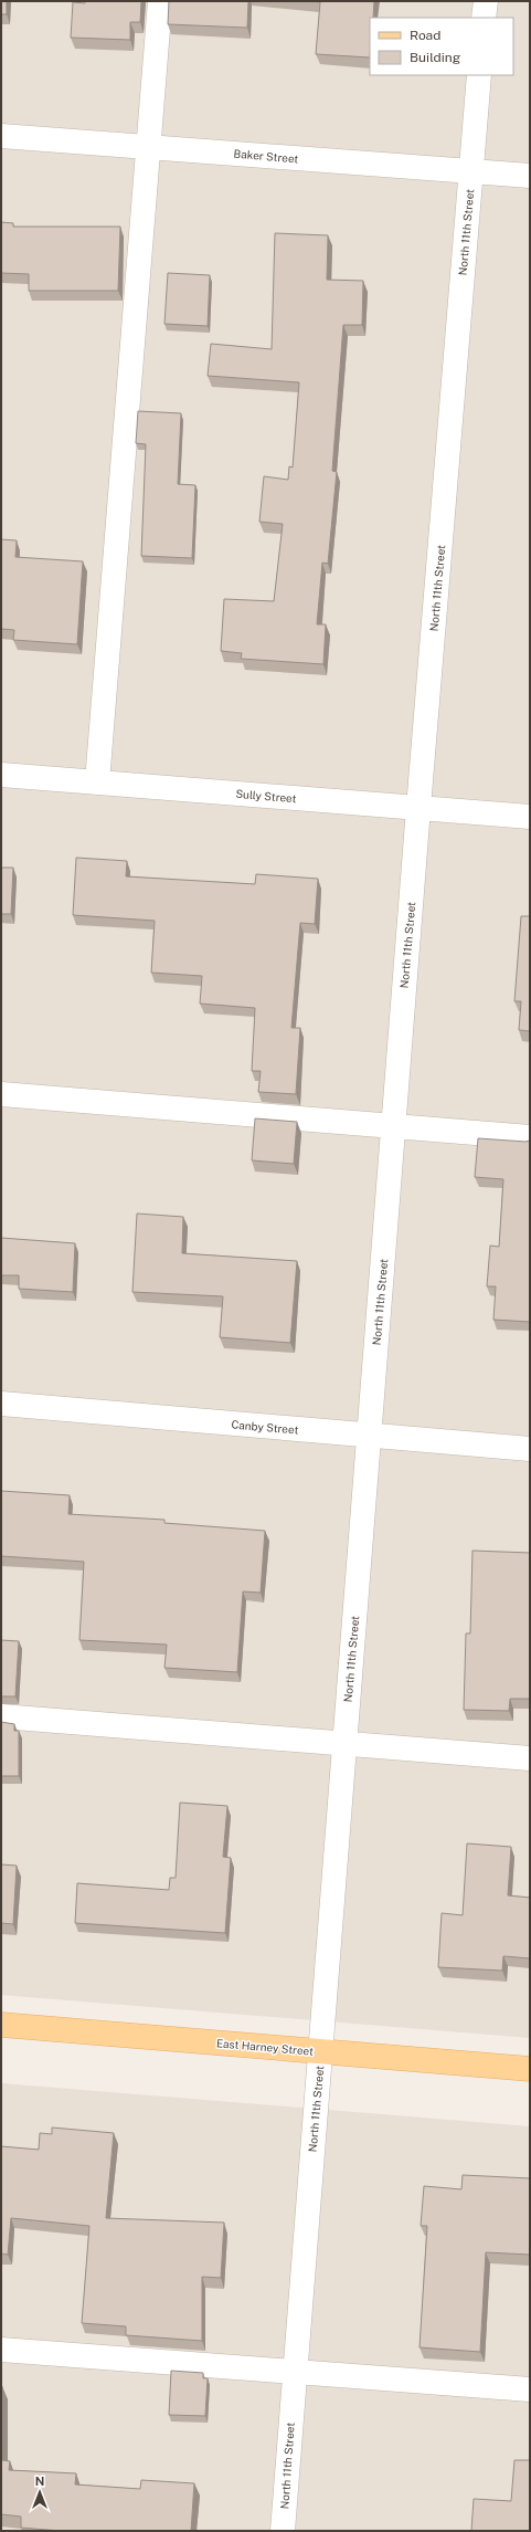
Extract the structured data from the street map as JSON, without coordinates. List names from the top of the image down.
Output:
{
  "streets": {
    "main road": ["East Harney Street"],
    "street": [
      "Baker Street",
      "North 11th Street",
      "Sully Street",
      "Canby Street"
    ]
  },
  "crossings": [
    ["Baker Street", "North 11th Street"],
    ["North 11th Street", "Sully Street"],
    ["North 11th Street", "Canby Street"],
    ["North 11th Street", "East Harney Street"]
  ],
  "legend": ["Road", "Building"],
  "north": "top"
}
